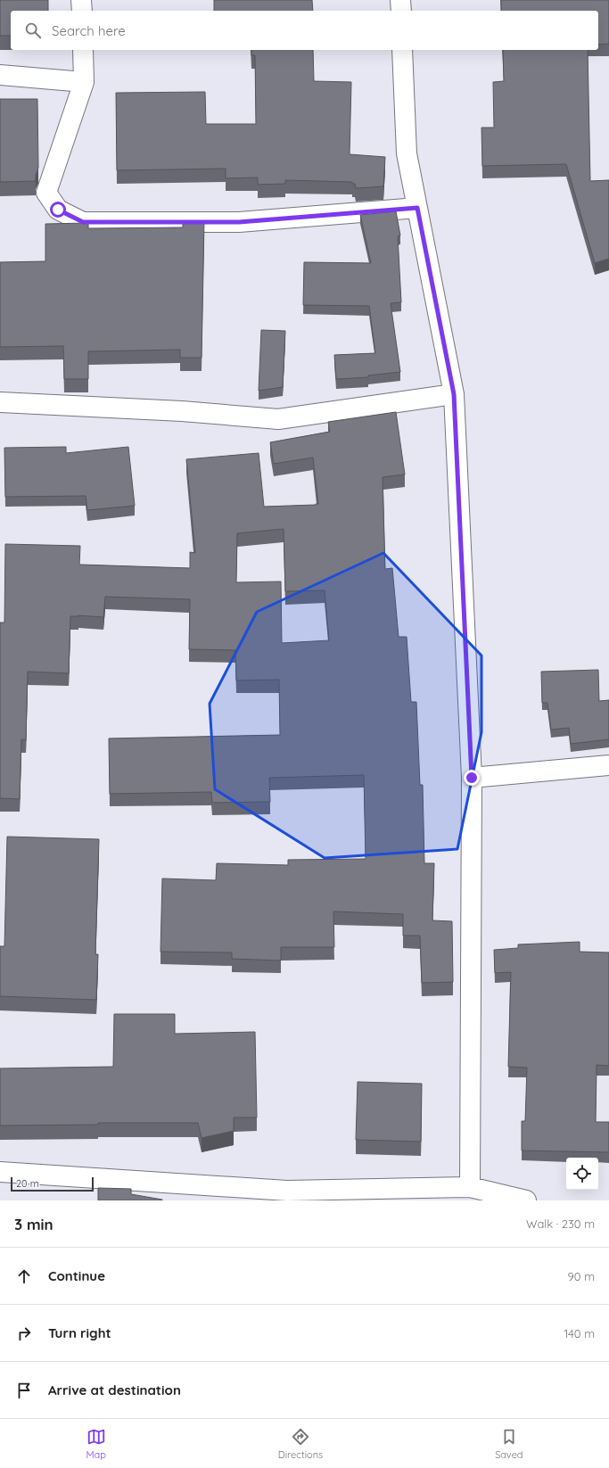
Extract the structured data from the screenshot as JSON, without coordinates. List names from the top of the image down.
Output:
{
  "scale_bar": "20 m",
  "page": {
    "search": "Search here",
    "scale": "20 m",
    "heading": ["3 min", "Walk · 230 m"],
    "list": [
      ["Continue", "90 m"],
      ["Turn right", "140 m"],
      "Arrive at destination"
    ],
    "nav": ["Map", "Directions", "Saved"]
  }
}
